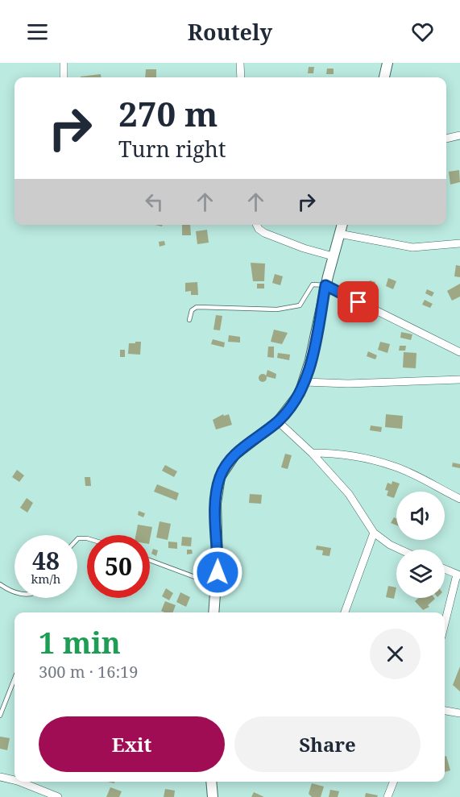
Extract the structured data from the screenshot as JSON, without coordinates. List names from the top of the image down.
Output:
{
  "page": {
    "header": "Routely",
    "turn": ["270 m", "Turn right"],
    "speed": "48 km/h",
    "limit": "50",
    "heading": ["1 min", "300 m · 16:19"],
    "buttons": ["Exit", "Share"]
  }
}
